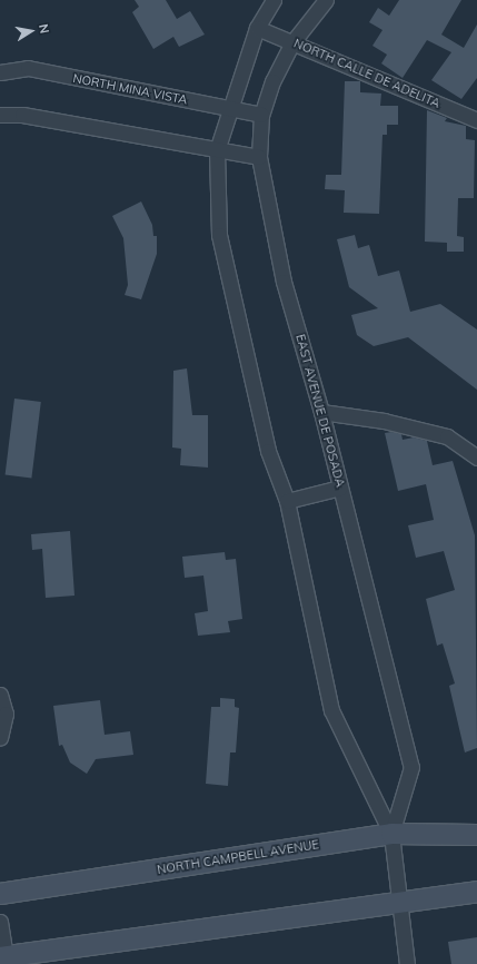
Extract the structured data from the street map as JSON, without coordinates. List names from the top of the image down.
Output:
{
  "streets": {
    "main road": ["NORTH CAMPBELL AVENUE"],
    "street": ["NORTH CALLE DE ADELITA", "NORTH MINA VISTA", "EAST AVENUE DE POSADA"]
  },
  "crossings": [
    ["NORTH CALLE DE ADELITA", "EAST AVENUE DE POSADA"],
    ["NORTH MINA VISTA", "EAST AVENUE DE POSADA"],
    ["EAST AVENUE DE POSADA", "NORTH CAMPBELL AVENUE"]
  ],
  "north": "right"
}
